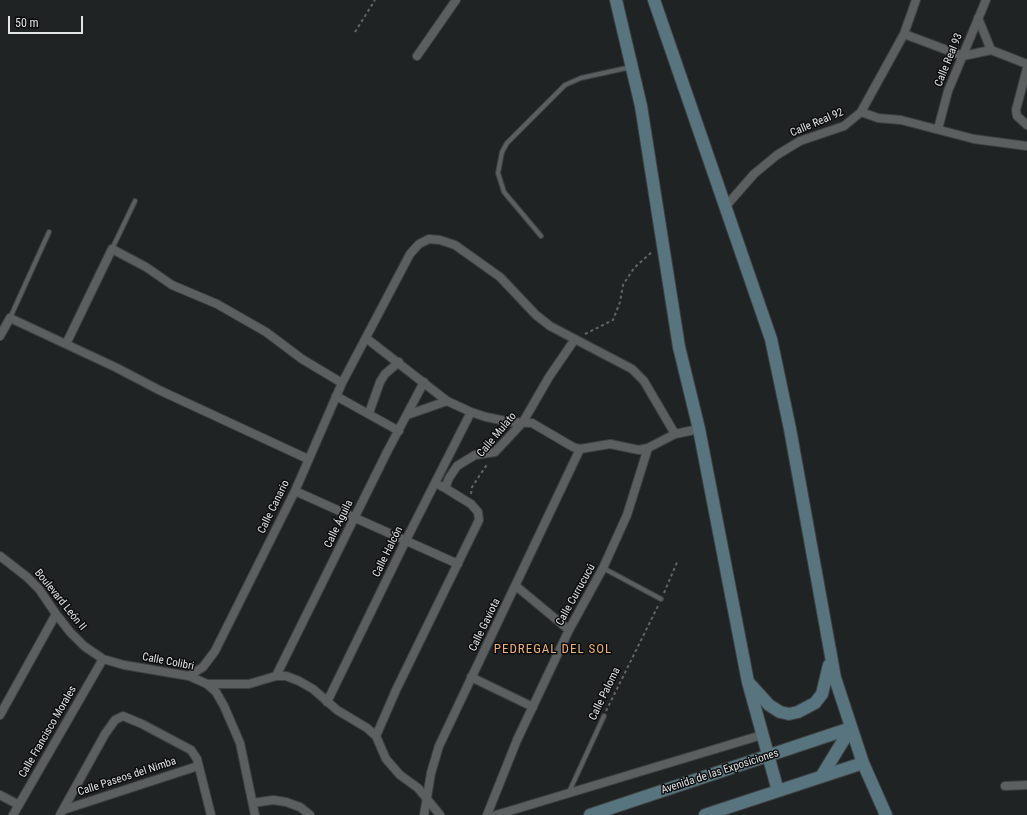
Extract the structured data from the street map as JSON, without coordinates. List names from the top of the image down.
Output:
{
  "streets": {
    "street": [
      "Calle Real 93",
      "Calle Real 92",
      "Calle Mulato",
      "Calle Canario",
      "Calle Águila",
      "Calle Halcón",
      "Calle Currucucú",
      "Boulevard León II",
      "Calle Gaviota",
      "Calle Colibri",
      "Calle Francisco Morales",
      "Avenida de las Exposiciones",
      "Calle Paseos del Nimba"
    ],
    "lane": ["Calle Paloma"]
  },
  "crossings": [
    ["Calle Mulato", "Calle Canario"],
    ["Calle Canario", "Calle Colibri"],
    ["Boulevard León II", "Calle Colibri"],
    ["Boulevard León II", "Calle Francisco Morales"],
    ["Calle Colibri", "Calle Francisco Morales"]
  ],
  "districts": ["PEDREGAL DEL SOL"],
  "scale_bar": "50 m"
}
